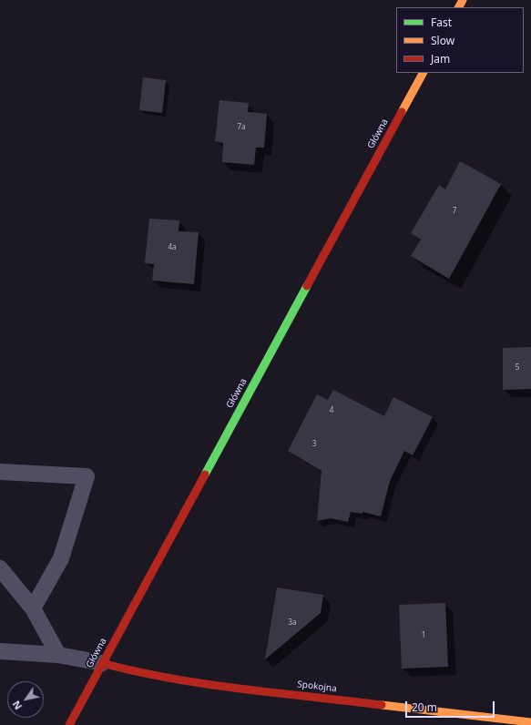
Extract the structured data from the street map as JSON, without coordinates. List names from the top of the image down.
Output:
{
  "streets": {
    "main road": ["Główna", "Spokojna"]
  },
  "crossings": [
    ["Główna", "Spokojna"]
  ],
  "house_numbers": [
    "7a",
    "7",
    "4a",
    "5",
    "4",
    "3",
    "3a",
    "1"
  ],
  "legend": ["Fast", "Slow", "Jam"],
  "scale_bar": "20 m",
  "north": "bottom left"
}
